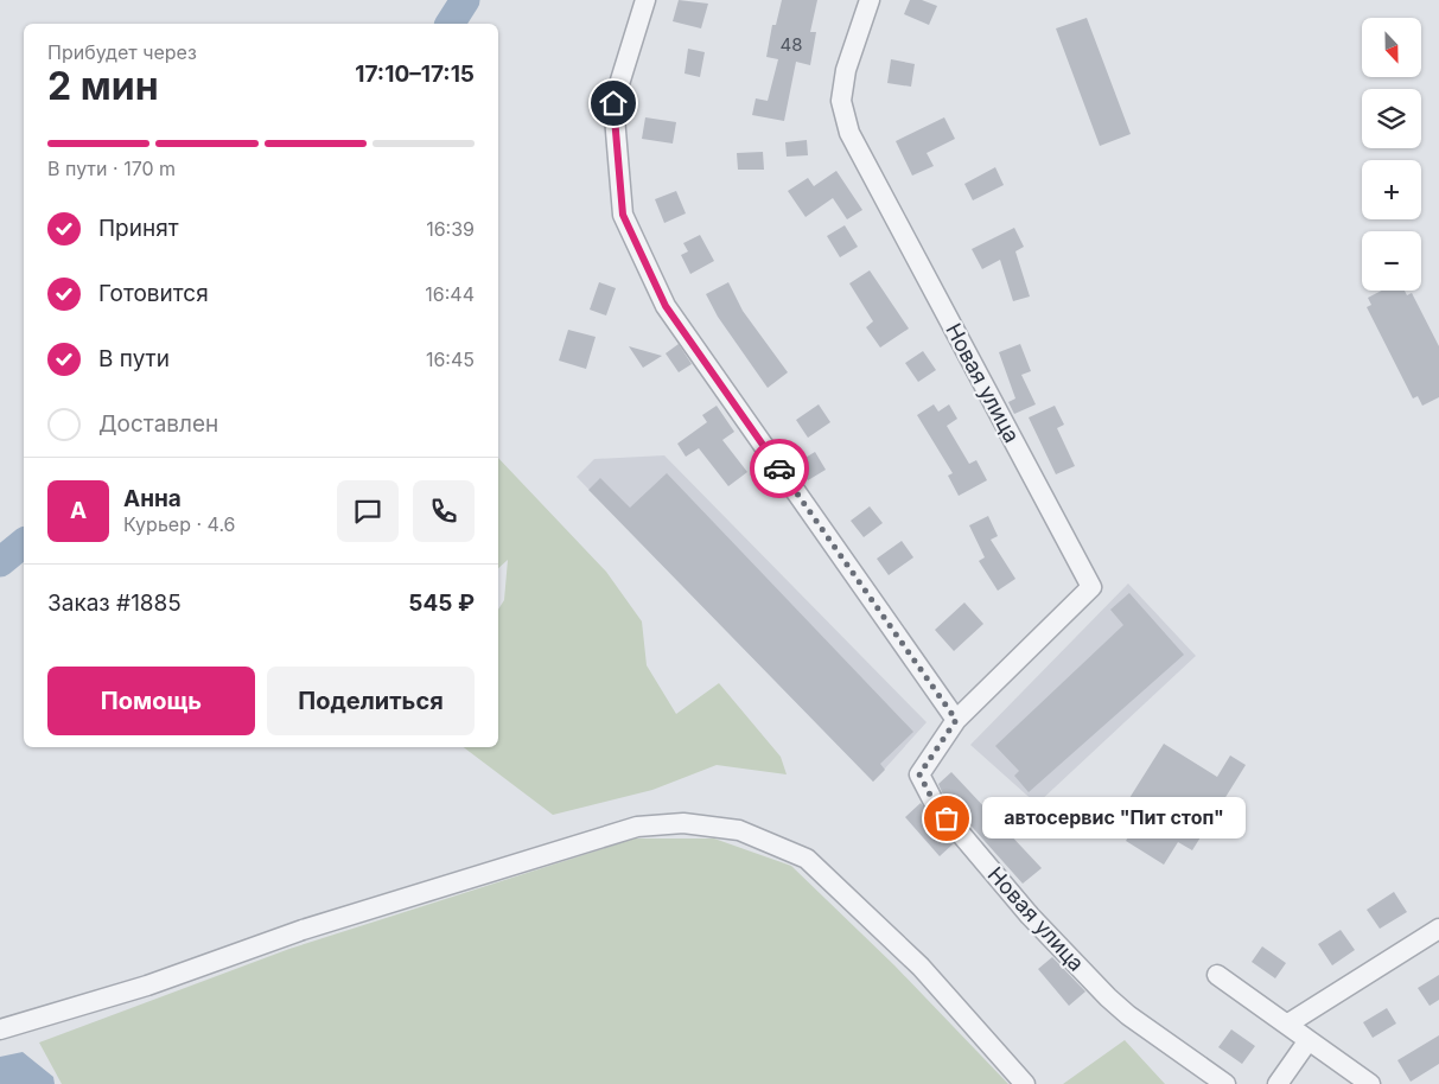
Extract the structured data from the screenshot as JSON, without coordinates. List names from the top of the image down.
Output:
{
  "streets": {
    "street": ["Новая улица"]
  },
  "places": ["автосервис \"Пит стоп\""],
  "house_numbers": ["48"],
  "north": "bottom",
  "page": {
    "map_buttons": ["+", "−"],
    "heading": ["2 мин", "Прибудет через", "17:10–17:15"],
    "panel": [
      "Анна",
      "Курьер · 4.6",
      "Заказ #1885",
      "545 ₽"
    ],
    "bar": "В пути · 170 m",
    "list": [
      ["Принят", "16:39"],
      ["Готовится", "16:44"],
      ["В пути", "16:45"],
      "Доставлен"
    ],
    "round": "А",
    "buttons": ["Помощь", "Поделиться"],
    "bubble": "автосервис \"Пит стоп\""
  }
}
